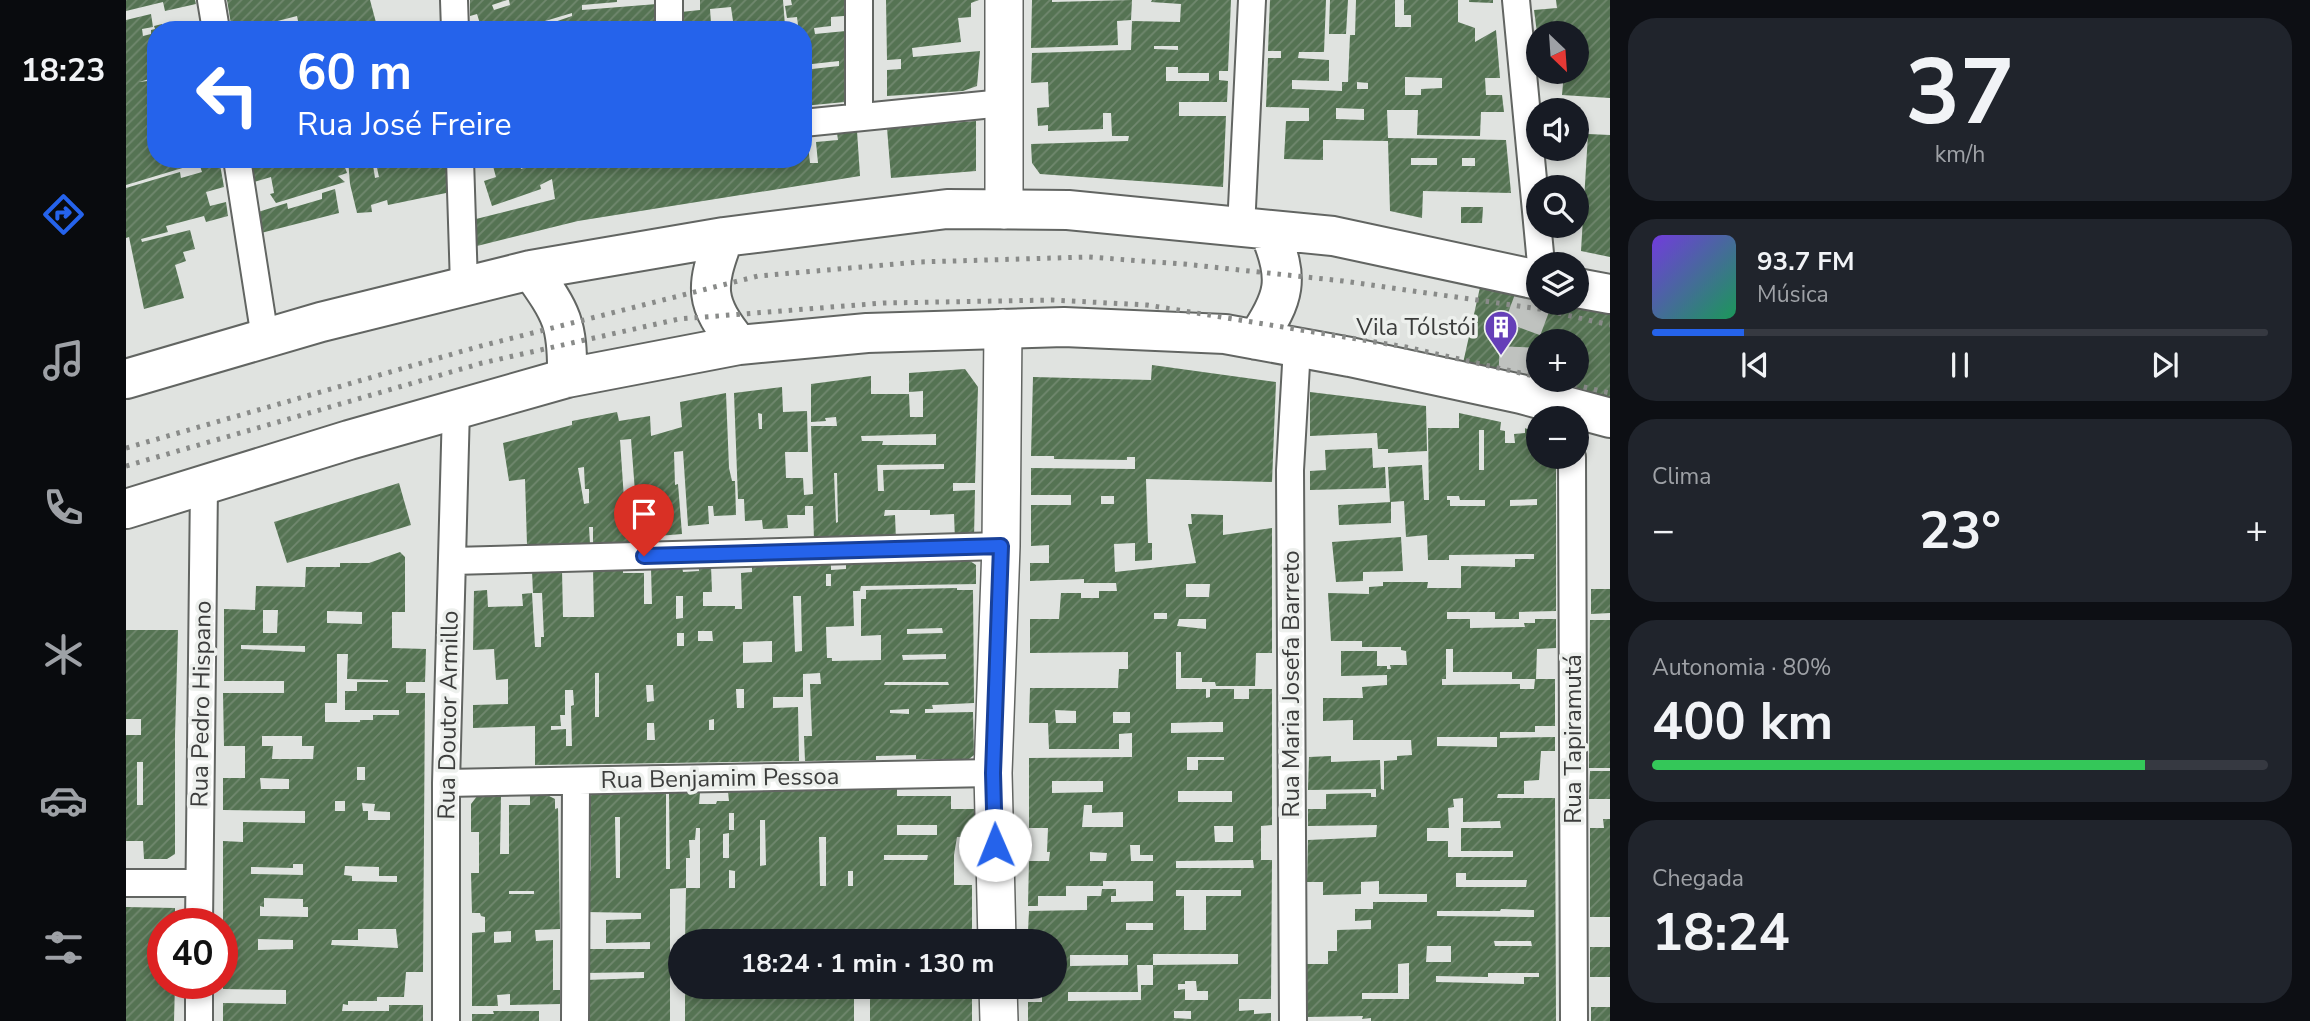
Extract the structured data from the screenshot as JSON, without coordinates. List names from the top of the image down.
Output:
{
  "streets": {
    "street": [
      "Rua Maria Josefa Barreto",
      "Rua Pedro Hispano",
      "Rua Doutor Armillo",
      "Rua Tapiramutá",
      "Rua Benjamim Pessoa"
    ]
  },
  "crossings": [
    ["Rua Doutor Armillo", "Rua Benjamim Pessoa"]
  ],
  "places": {
    "building": ["Vila Tólstói"]
  },
  "north": "bottom right",
  "page": {
    "tabs": "18:23",
    "tile": [
      ["37", "km/h"],
      "Clima",
      ["Autonomia · 80%", "400 km"],
      ["Chegada", "18:24"]
    ],
    "map_buttons": ["+", "−"],
    "turn": ["60 m", "Rua José Freire"],
    "song": ["93.7 FM", "Música"],
    "heat": ["−", "23°", "+"],
    "limit": "40",
    "trip": "18:24 · 1 min · 130 m"
  }
}
